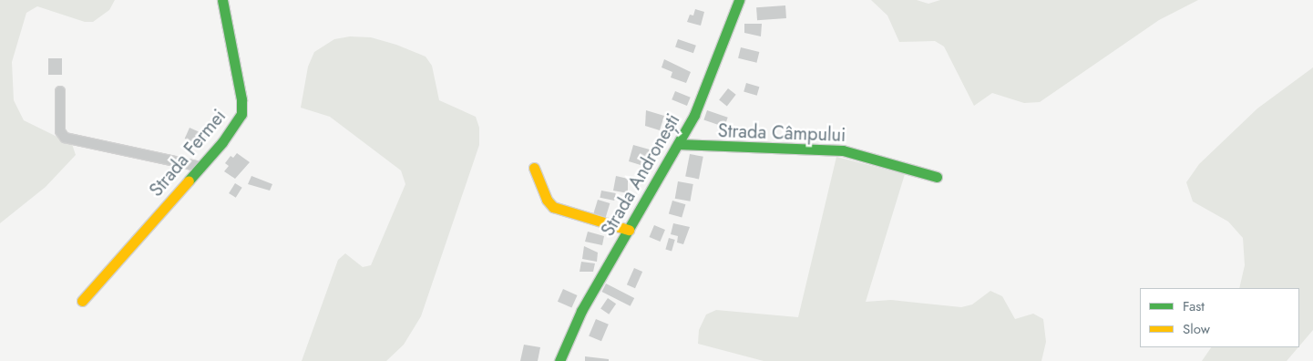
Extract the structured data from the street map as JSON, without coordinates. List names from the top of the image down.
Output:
{
  "streets": {
    "street": ["Strada Câmpului", "Strada Fermei", "Strada Andronești"]
  },
  "crossings": [
    ["Strada Câmpului", "Strada Andronești"]
  ],
  "legend": ["Fast", "Slow"]
}
